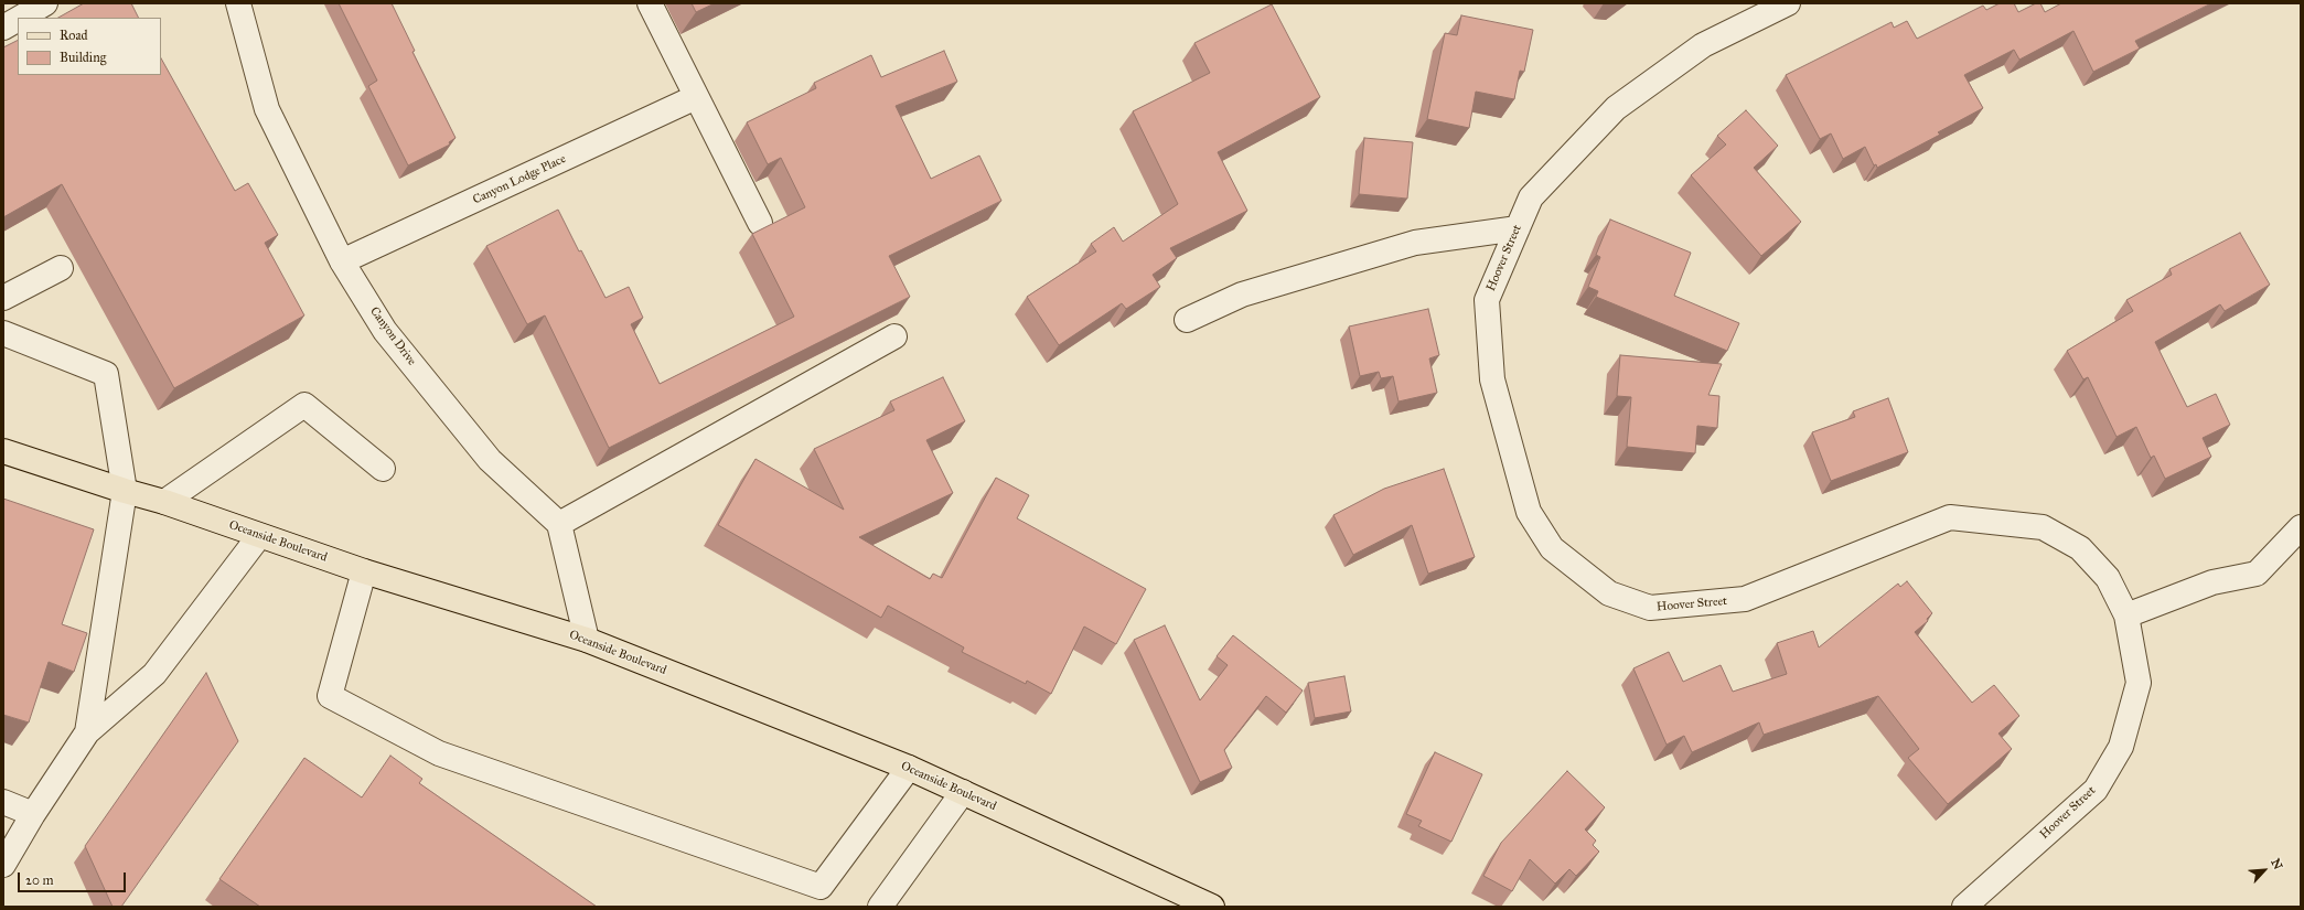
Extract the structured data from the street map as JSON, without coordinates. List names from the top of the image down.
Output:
{
  "streets": {
    "main road": ["Oceanside Boulevard"],
    "street": ["Canyon Lodge Place", "Hoover Street", "Canyon Drive"]
  },
  "crossings": [
    ["Canyon Lodge Place", "Canyon Drive"]
  ],
  "legend": ["Road", "Building"],
  "scale_bar": "20 m",
  "north": "top right"
}
